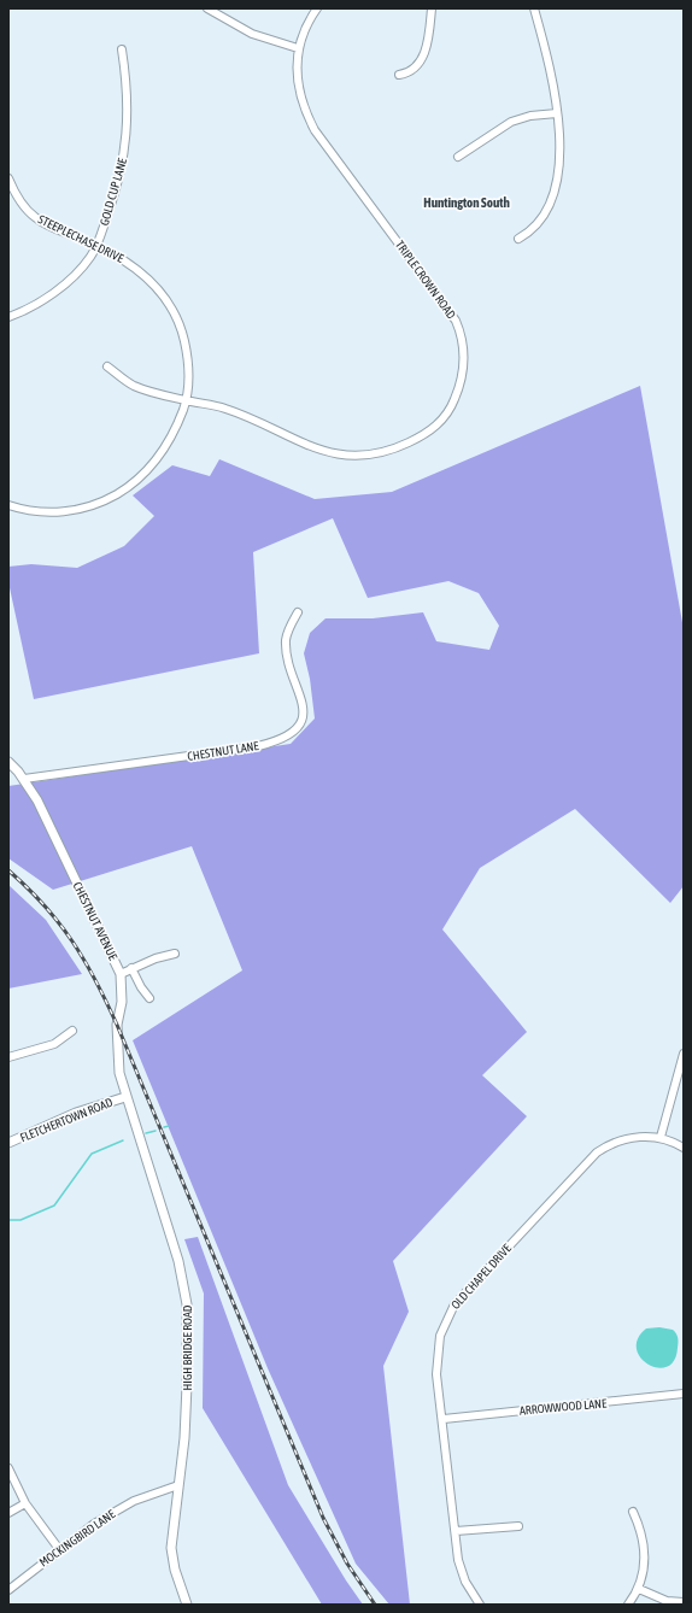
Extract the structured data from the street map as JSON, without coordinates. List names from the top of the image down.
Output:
{
  "streets": {
    "street": [
      "GOLD CUP LANE",
      "STEEPLECHASE DRIVE",
      "TRIPLE CROWN ROAD",
      "CHESTNUT LANE",
      "CHESTNUT AVENUE",
      "FLETCHERTOWN ROAD",
      "OLD CHAPEL DRIVE",
      "HIGH BRIDGE ROAD",
      "ARROWWOOD LANE",
      "MOCKINGBIRD LANE"
    ]
  },
  "crossings": [
    ["GOLD CUP LANE", "STEEPLECHASE DRIVE"],
    ["STEEPLECHASE DRIVE", "TRIPLE CROWN ROAD"],
    ["CHESTNUT LANE", "CHESTNUT AVENUE"],
    ["CHESTNUT AVENUE", "FLETCHERTOWN ROAD"],
    ["CHESTNUT AVENUE", "HIGH BRIDGE ROAD"],
    ["FLETCHERTOWN ROAD", "HIGH BRIDGE ROAD"],
    ["OLD CHAPEL DRIVE", "ARROWWOOD LANE"],
    ["HIGH BRIDGE ROAD", "MOCKINGBIRD LANE"]
  ],
  "districts": ["Huntington South"]
}
